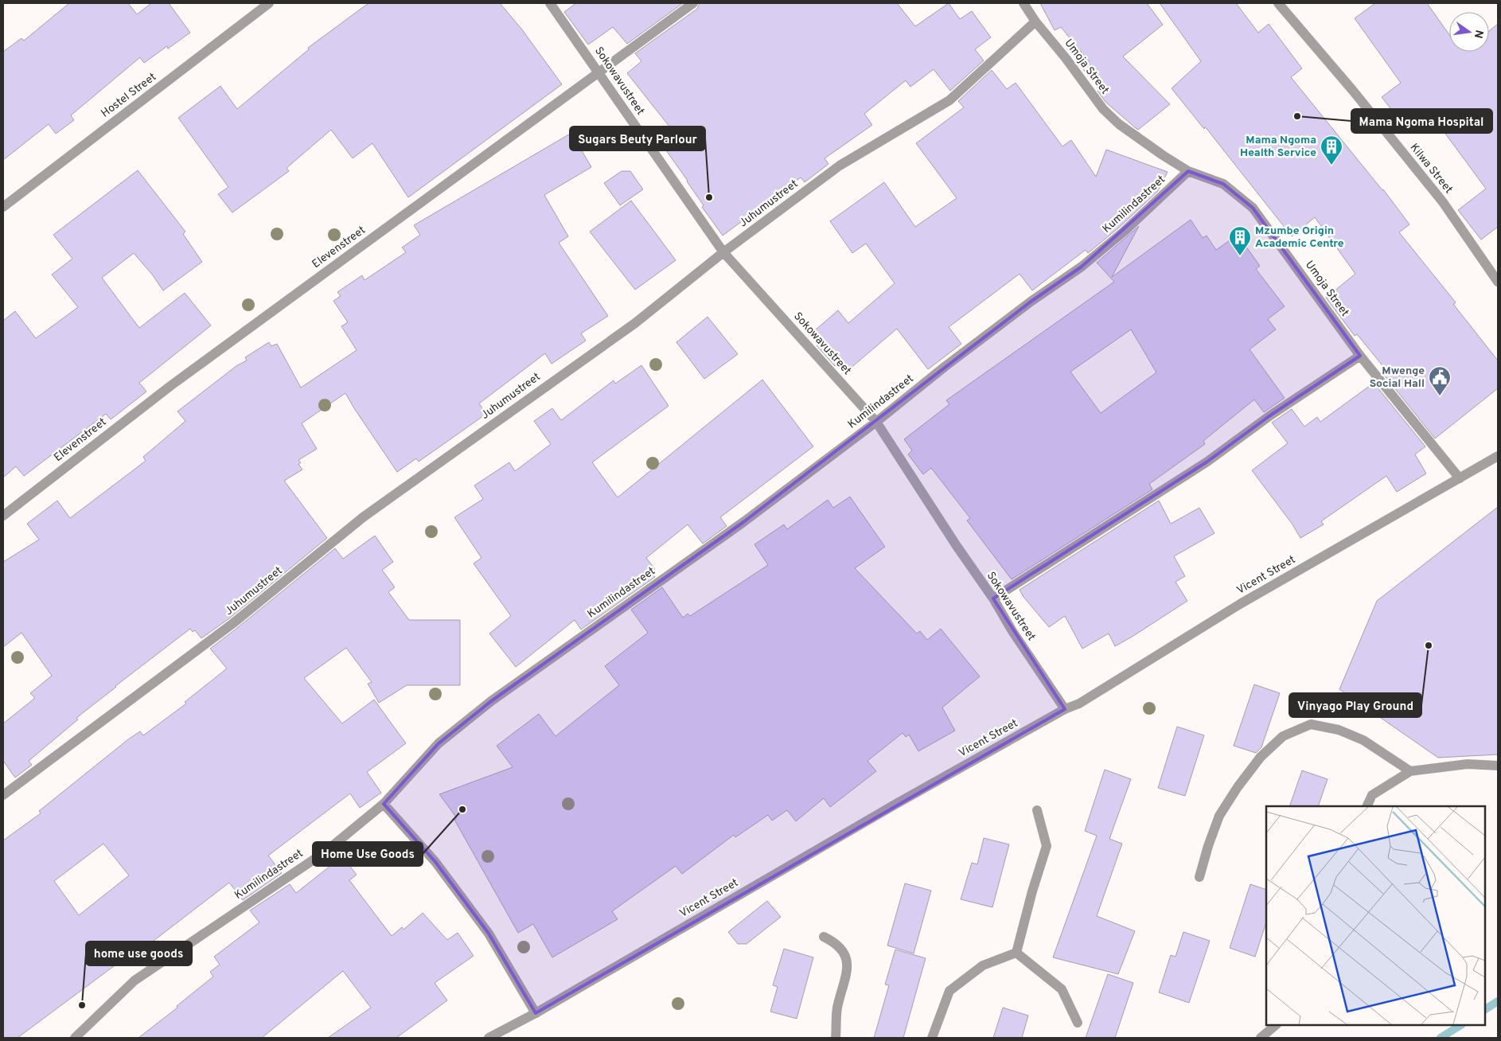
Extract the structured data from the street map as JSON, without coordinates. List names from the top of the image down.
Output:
{
  "streets": {
    "street": [
      "Umoja Street",
      "Sokowavustreet",
      "Hostel Street",
      "Kilwa Street",
      "Juhumustreet",
      "Kumilindastreet",
      "Elevenstreet",
      "Vicent Street"
    ]
  },
  "crossings": [
    ["Umoja Street", "Juhumustreet"],
    ["Umoja Street", "Kumilindastreet"],
    ["Umoja Street", "Vicent Street"],
    ["Sokowavustreet", "Juhumustreet"],
    ["Sokowavustreet", "Kumilindastreet"],
    ["Sokowavustreet", "Elevenstreet"],
    ["Sokowavustreet", "Vicent Street"]
  ],
  "places": {
    "other": [
      "Mama Ngoma Hospital",
      "Sugars Beuty Parlour",
      "Vinyago Play Ground",
      "Home Use Goods",
      "home use goods"
    ],
    "building": ["Mama Ngoma Health Service", "Mzumbe Origin Academic Centre"],
    "public building": ["Mwenge Social Hall"]
  },
  "north": "right"
}
